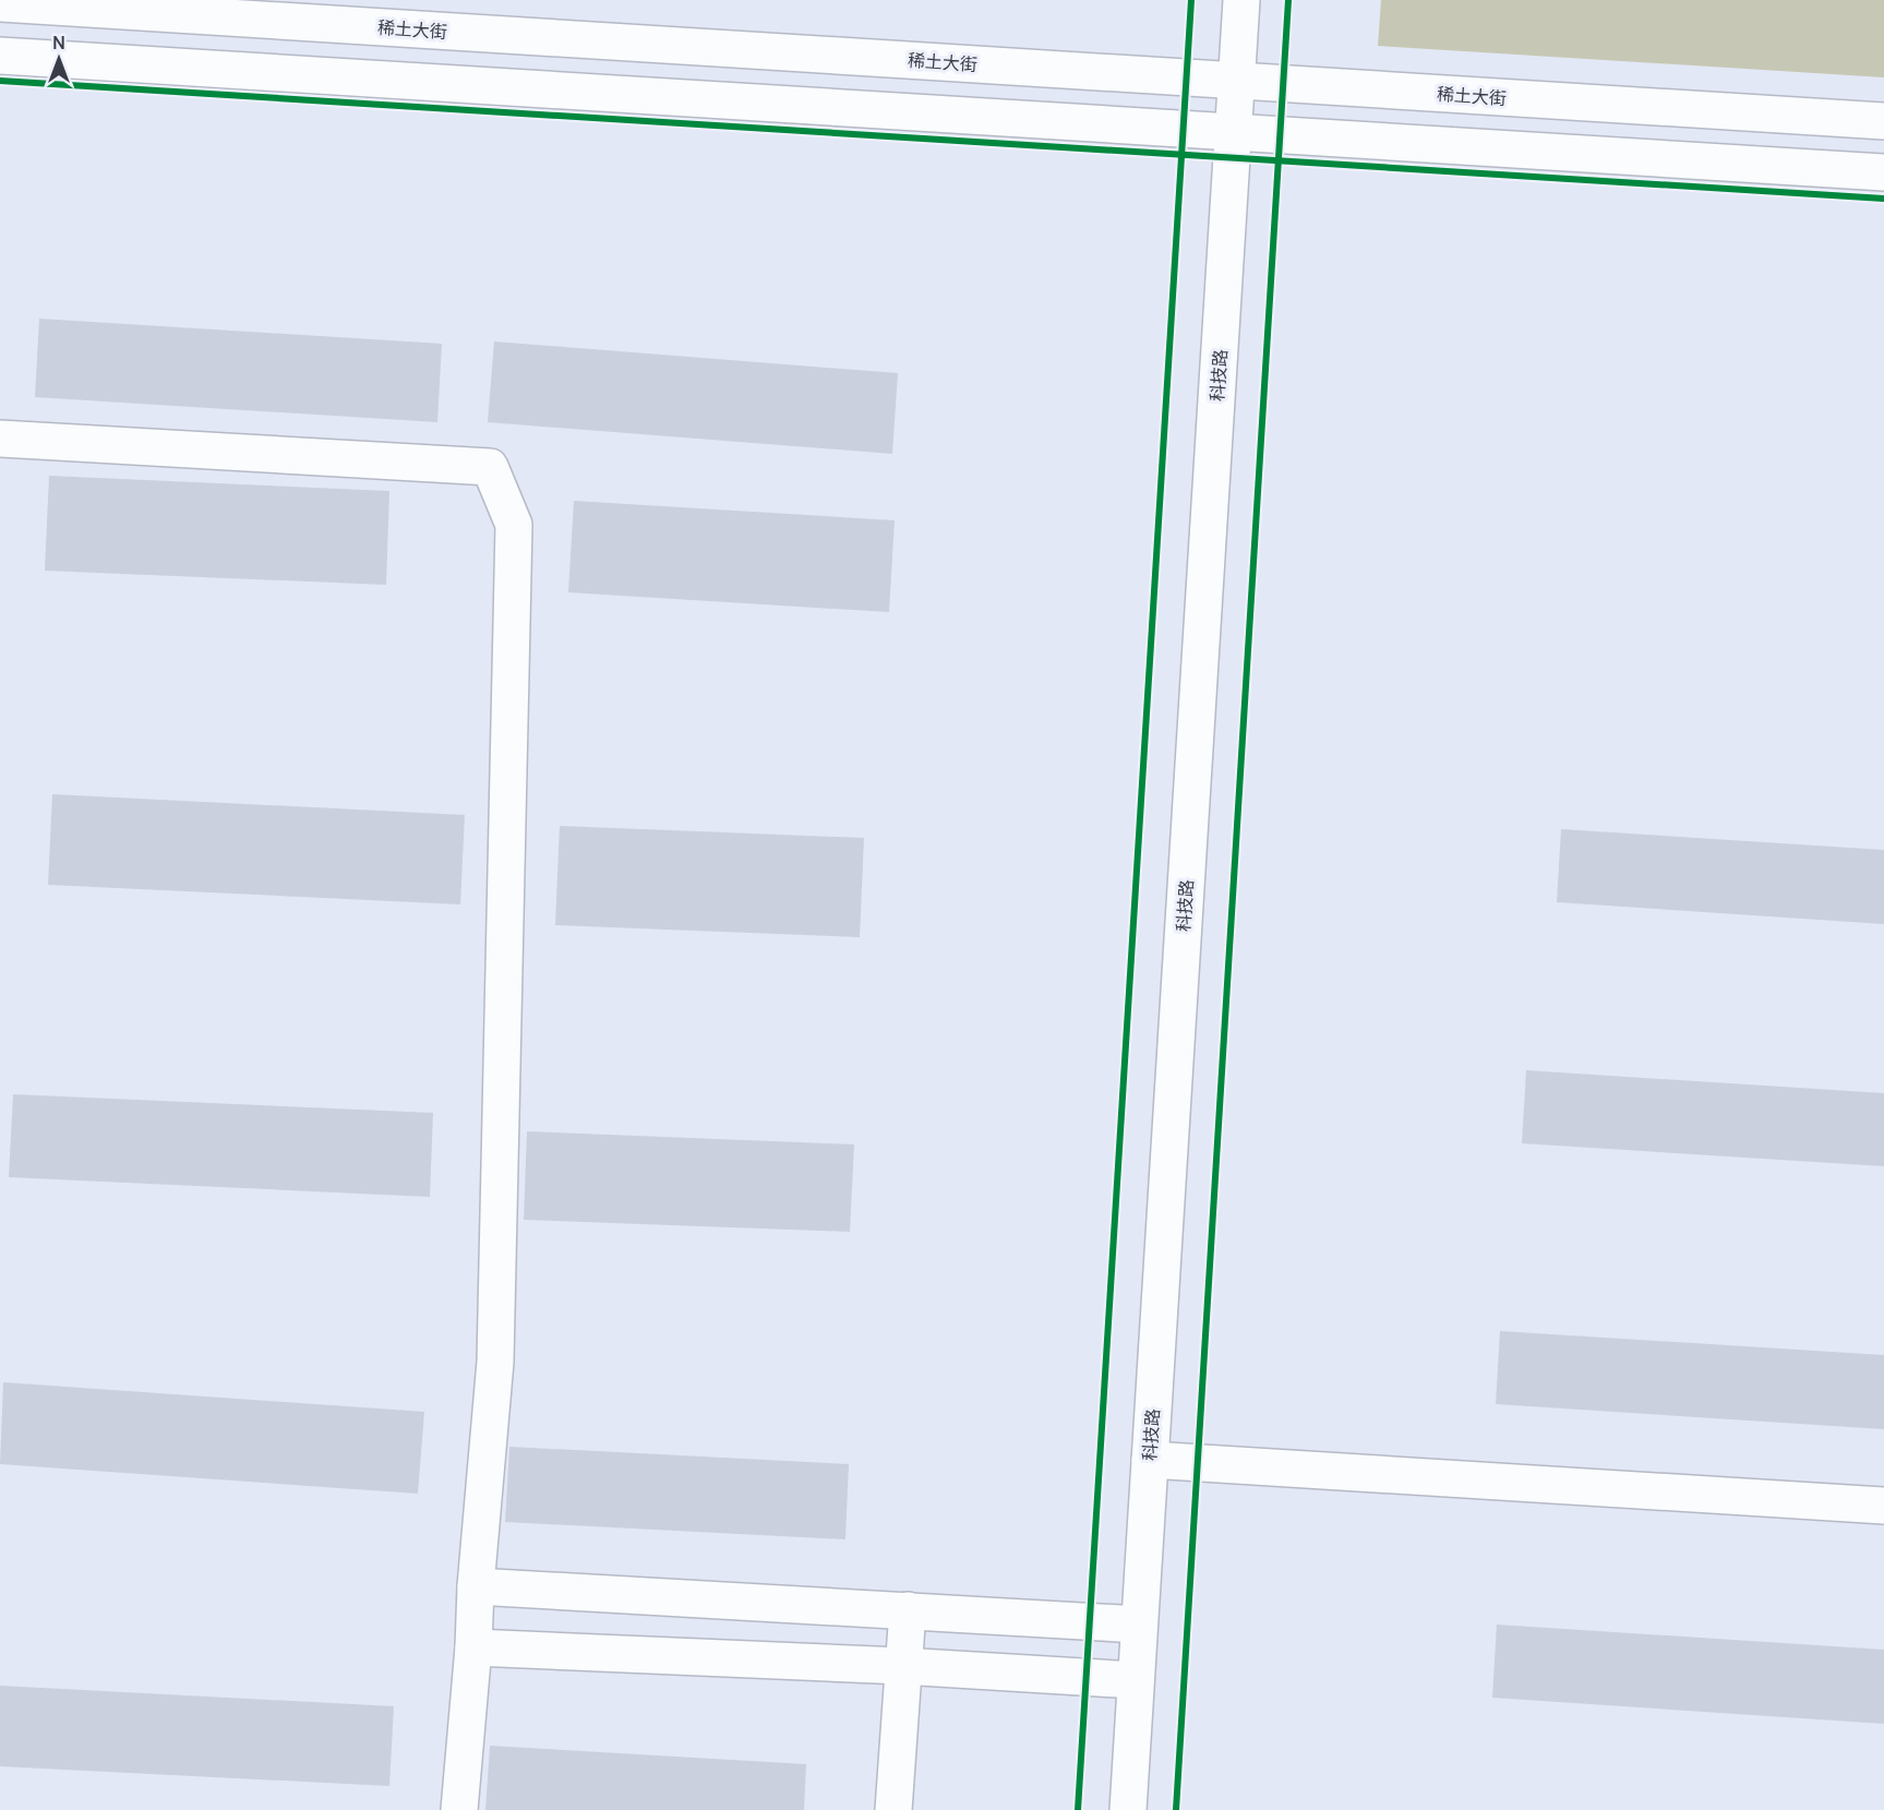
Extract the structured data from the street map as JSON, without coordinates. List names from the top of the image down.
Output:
{
  "streets": {
    "street": ["稀土大街", "科技路"]
  },
  "crossings": [
    ["稀土大街", "科技路"]
  ],
  "north": "top"
}
